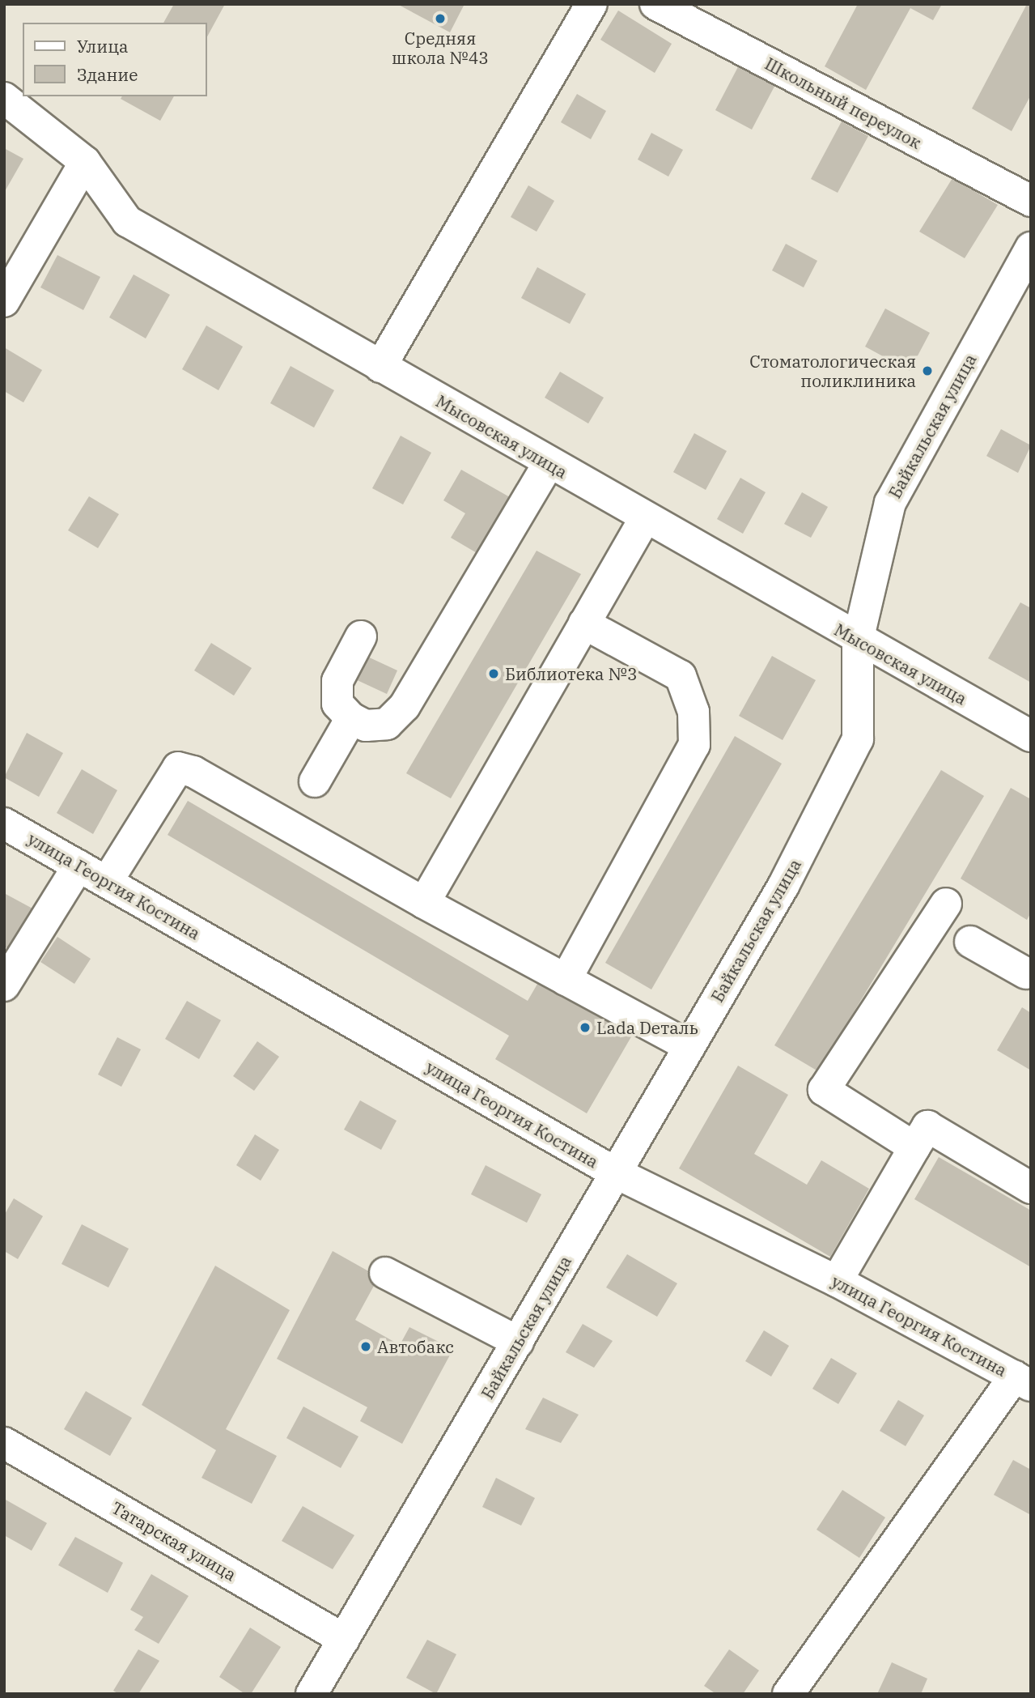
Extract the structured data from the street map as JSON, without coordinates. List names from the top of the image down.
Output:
{
  "streets": {
    "street": [
      "Школьный переулок",
      "Байкальская улица",
      "Мысовская улица",
      "улица Георгия Костина",
      "Татарская улица"
    ]
  },
  "crossings": [
    ["Байкальская улица", "Мысовская улица"],
    ["Байкальская улица", "улица Георгия Костина"],
    ["Байкальская улица", "Татарская улица"]
  ],
  "places": [
    "Средняя школа №43",
    "Стоматологическая поликлиника",
    "Библиотека №3",
    "Lada Dеталь",
    "Автобакс"
  ],
  "legend": ["Улица", "Здание"]
}
